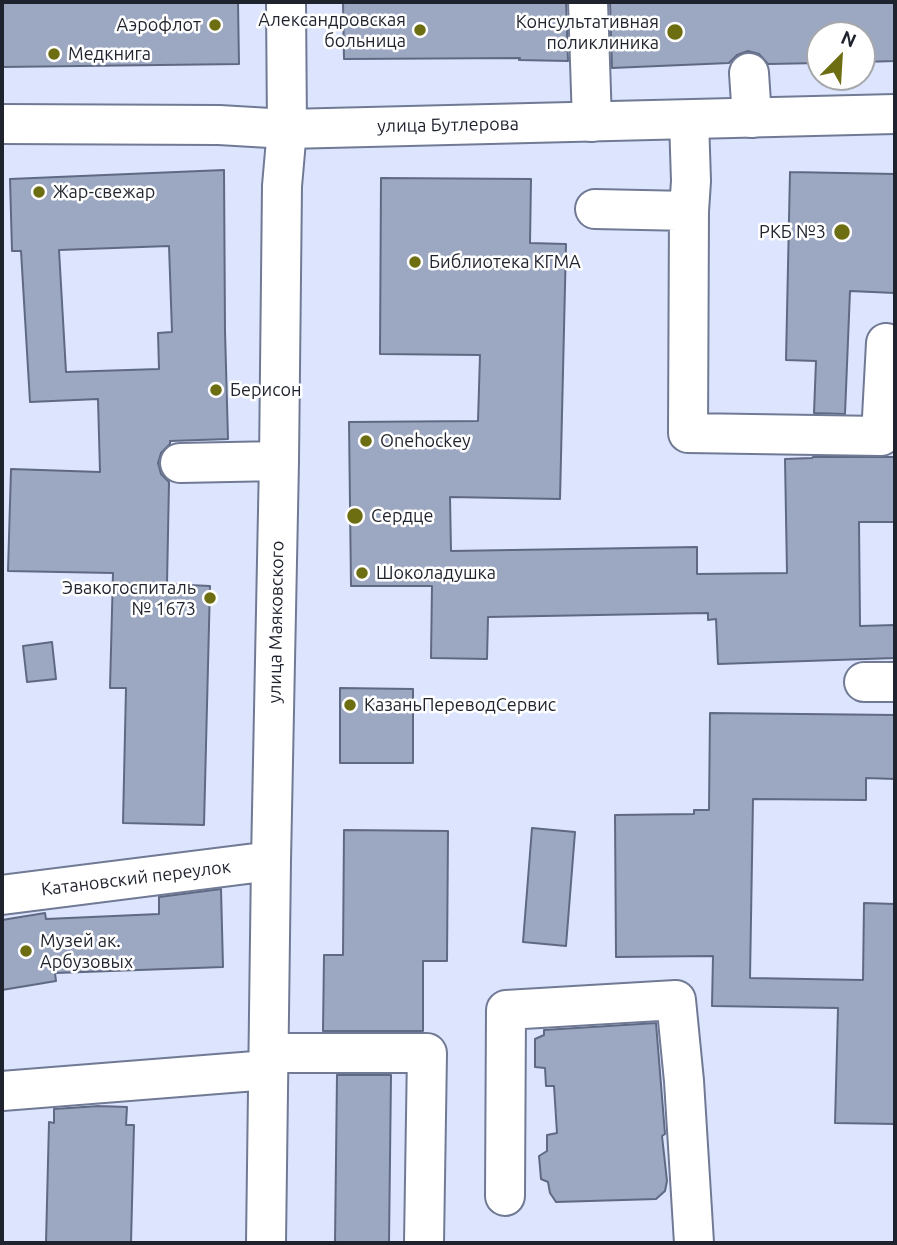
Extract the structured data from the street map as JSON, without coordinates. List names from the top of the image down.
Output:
{
  "streets": {
    "street": ["улица Бутлерова", "улица Маяковского", "Катановский переулок"]
  },
  "crossings": [
    ["улица Бутлерова", "улица Маяковского"],
    ["улица Маяковского", "Катановский переулок"]
  ],
  "places": [
    "Аэрофлот",
    "Александровская больница",
    "Консультативная поликлиника",
    "Медкнига",
    "Жар-свежар",
    "РКБ №3",
    "Библиотека КГМА",
    "Берисон",
    "Onehockey",
    "Сердце",
    "Шоколадушка",
    "Эвакогоспиталь № 1673",
    "КазаньПереводСервис",
    "Музей ак. Арбузовых"
  ],
  "north": "top right"
}
